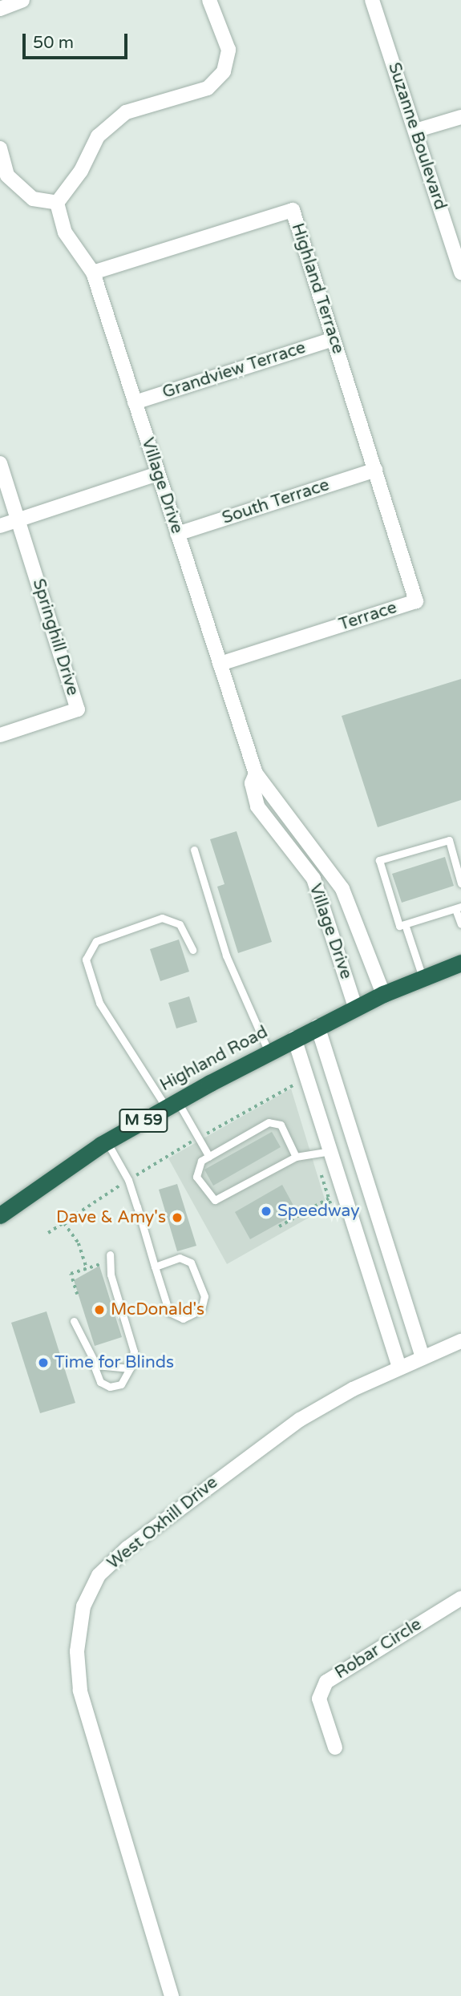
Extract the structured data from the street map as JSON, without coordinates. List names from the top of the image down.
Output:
{
  "streets": {
    "highway": ["Highland Road", "M 59"],
    "street": [
      "Suzanne Boulevard",
      "Highland Terrace",
      "Grandview Terrace",
      "Village Drive",
      "South Terrace",
      "Terrace",
      "Springhill Drive",
      "West Oxhill Drive",
      "Robar Circle"
    ]
  },
  "crossings": [
    ["Highland Terrace", "Grandview Terrace"],
    ["Highland Terrace", "Village Drive"],
    ["Highland Terrace", "South Terrace"],
    ["Highland Terrace", "Terrace"],
    ["Grandview Terrace", "Village Drive"],
    ["Village Drive", "South Terrace"],
    ["Village Drive", "Terrace"],
    ["Village Drive", "Highland Road"],
    ["South Terrace", "Terrace"]
  ],
  "places": [
    "Speedway",
    "Dave & Amy's",
    "McDonald's",
    "Time for Blinds"
  ],
  "scale_bar": "50 m"
}
